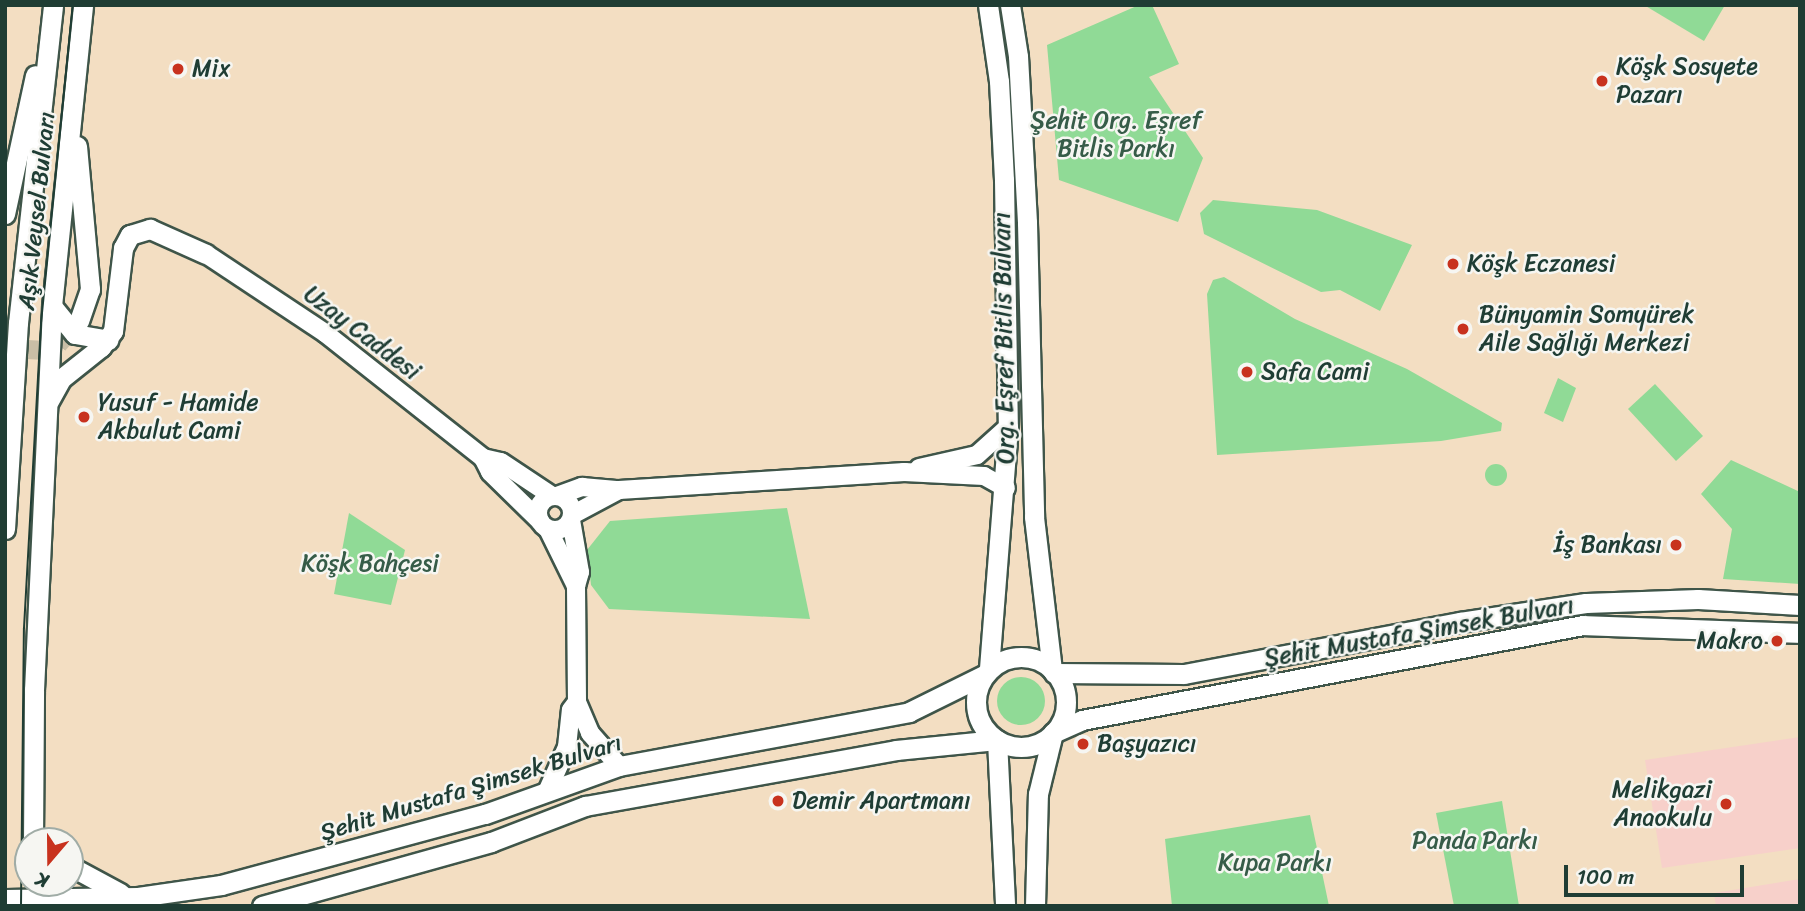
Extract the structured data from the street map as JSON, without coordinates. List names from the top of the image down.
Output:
{
  "streets": {
    "main road": [
      "Aşık Veysel Bulvarı",
      "Uzay Caddesi",
      "Org. Eşref Bitlis Bulvarı",
      "Şehit Mustafa Şimsek Bulvarı"
    ]
  },
  "crossings": [
    ["Org. Eşref Bitlis Bulvarı", "Şehit Mustafa Şimsek Bulvarı"]
  ],
  "parks": [
    "Şehit Org. Eşref Bitlis Parkı",
    "Köşk Bahçesi",
    "Panda Parkı",
    "Kupa Parkı"
  ],
  "places": [
    "Mix",
    "Köşk Sosyete Pazarı",
    "Köşk Eczanesi",
    "Bünyamin Somyürek Aile Sağlığı Merkezi",
    "Safa Cami",
    "Yusuf - Hamide Akbulut Cami",
    "İş Bankası",
    "Makro",
    "Başyazıcı",
    "Demir Apartmanı",
    "Melikgazi Anaokulu"
  ],
  "scale_bar": "100 m",
  "north": "bottom"
}
